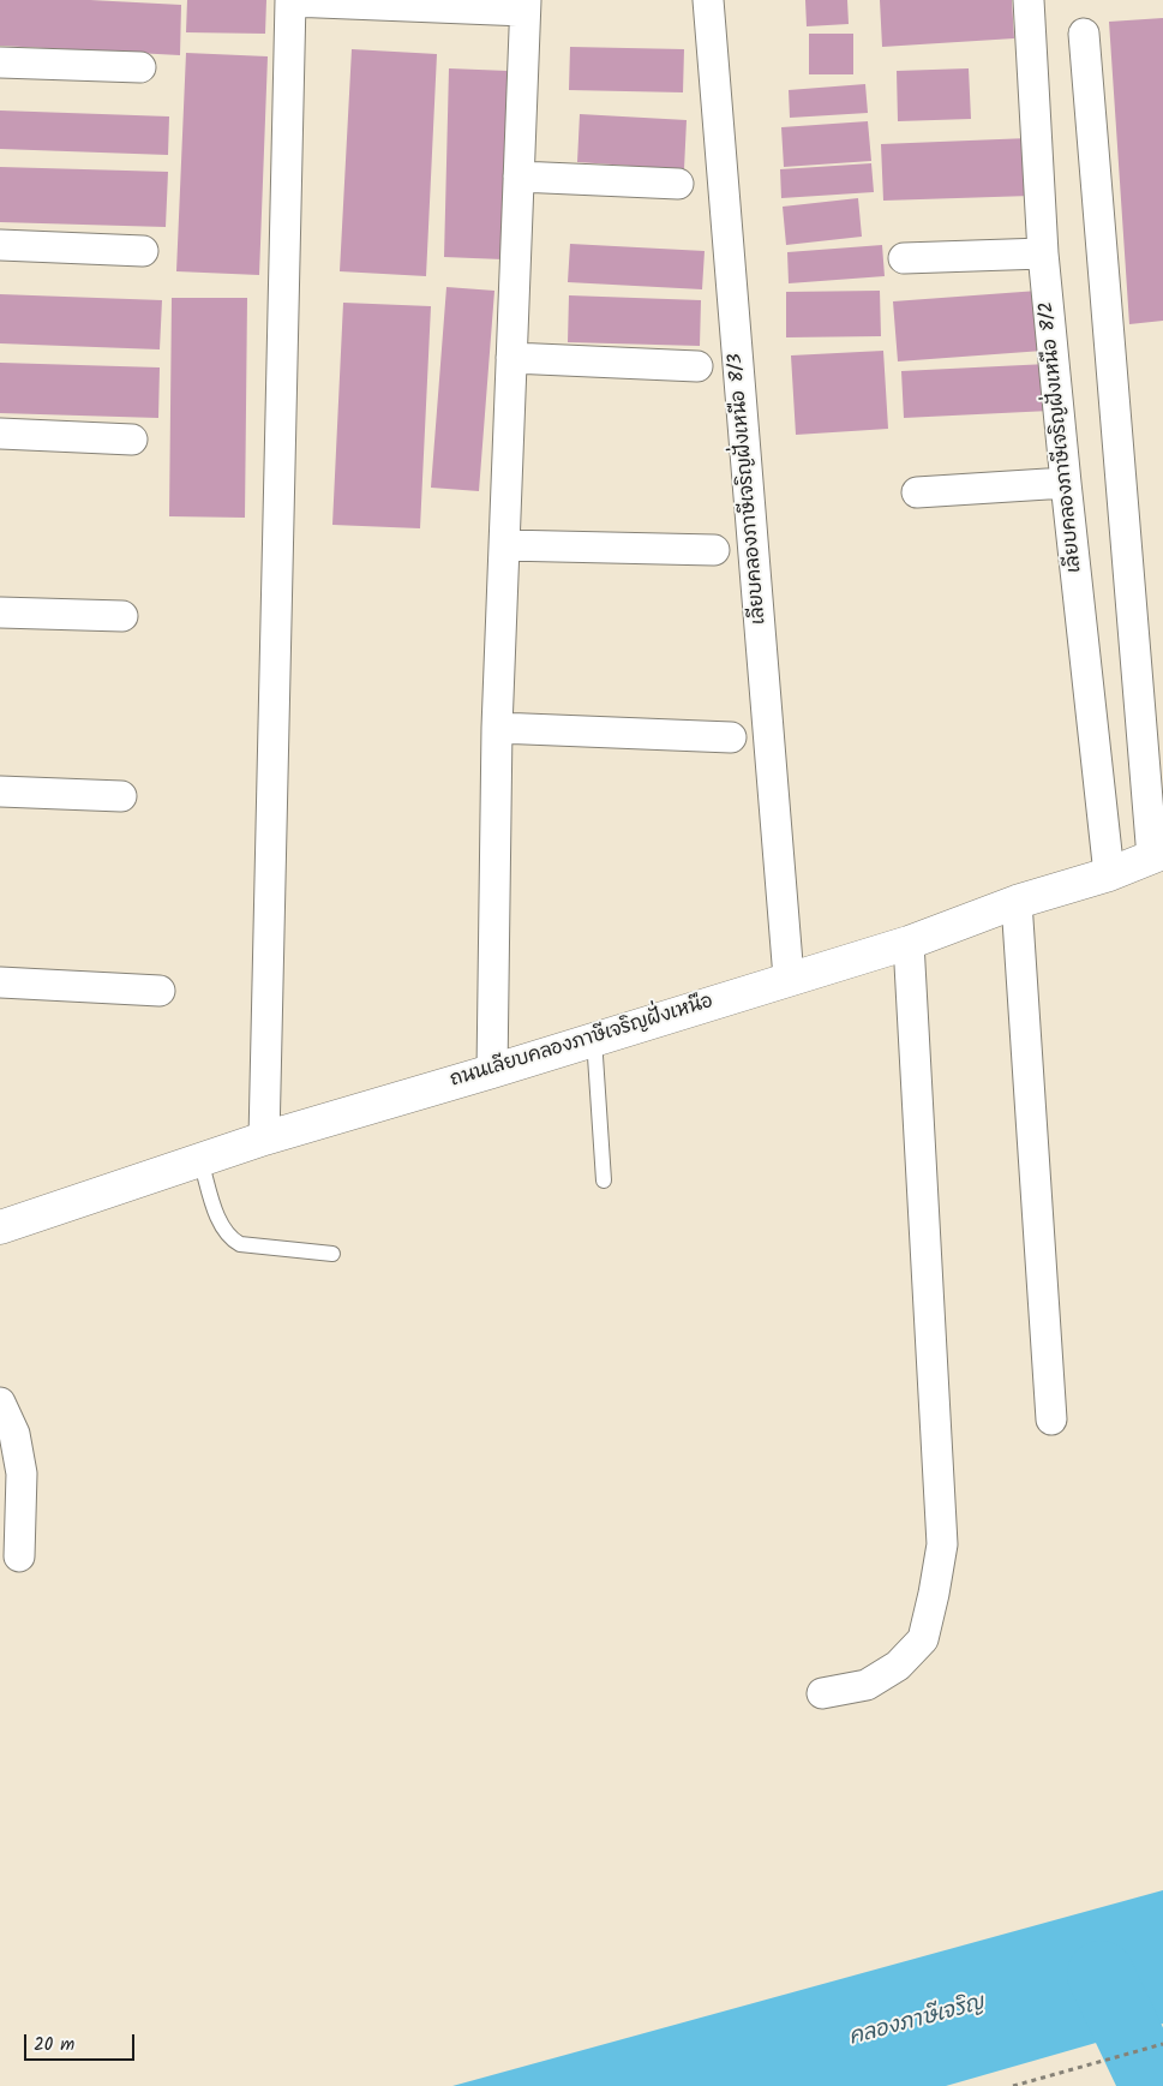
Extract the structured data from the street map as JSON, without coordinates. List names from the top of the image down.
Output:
{
  "streets": {
    "main road": ["ถนนเลียบคลองภาษีเจริญฝั่งเหนือ"],
    "street": ["เลียบคลองภาษีเจริญฝั่งเหนือ 8/2", "เลียบคลองภาษีเจริญฝั่งเหนือ 8/3"]
  },
  "crossings": [
    ["เลียบคลองภาษีเจริญฝั่งเหนือ 8/2", "ถนนเลียบคลองภาษีเจริญฝั่งเหนือ"],
    ["เลียบคลองภาษีเจริญฝั่งเหนือ 8/3", "ถนนเลียบคลองภาษีเจริญฝั่งเหนือ"]
  ],
  "water": ["คลองภาษีเจริญ"],
  "scale_bar": "20 m"
}
